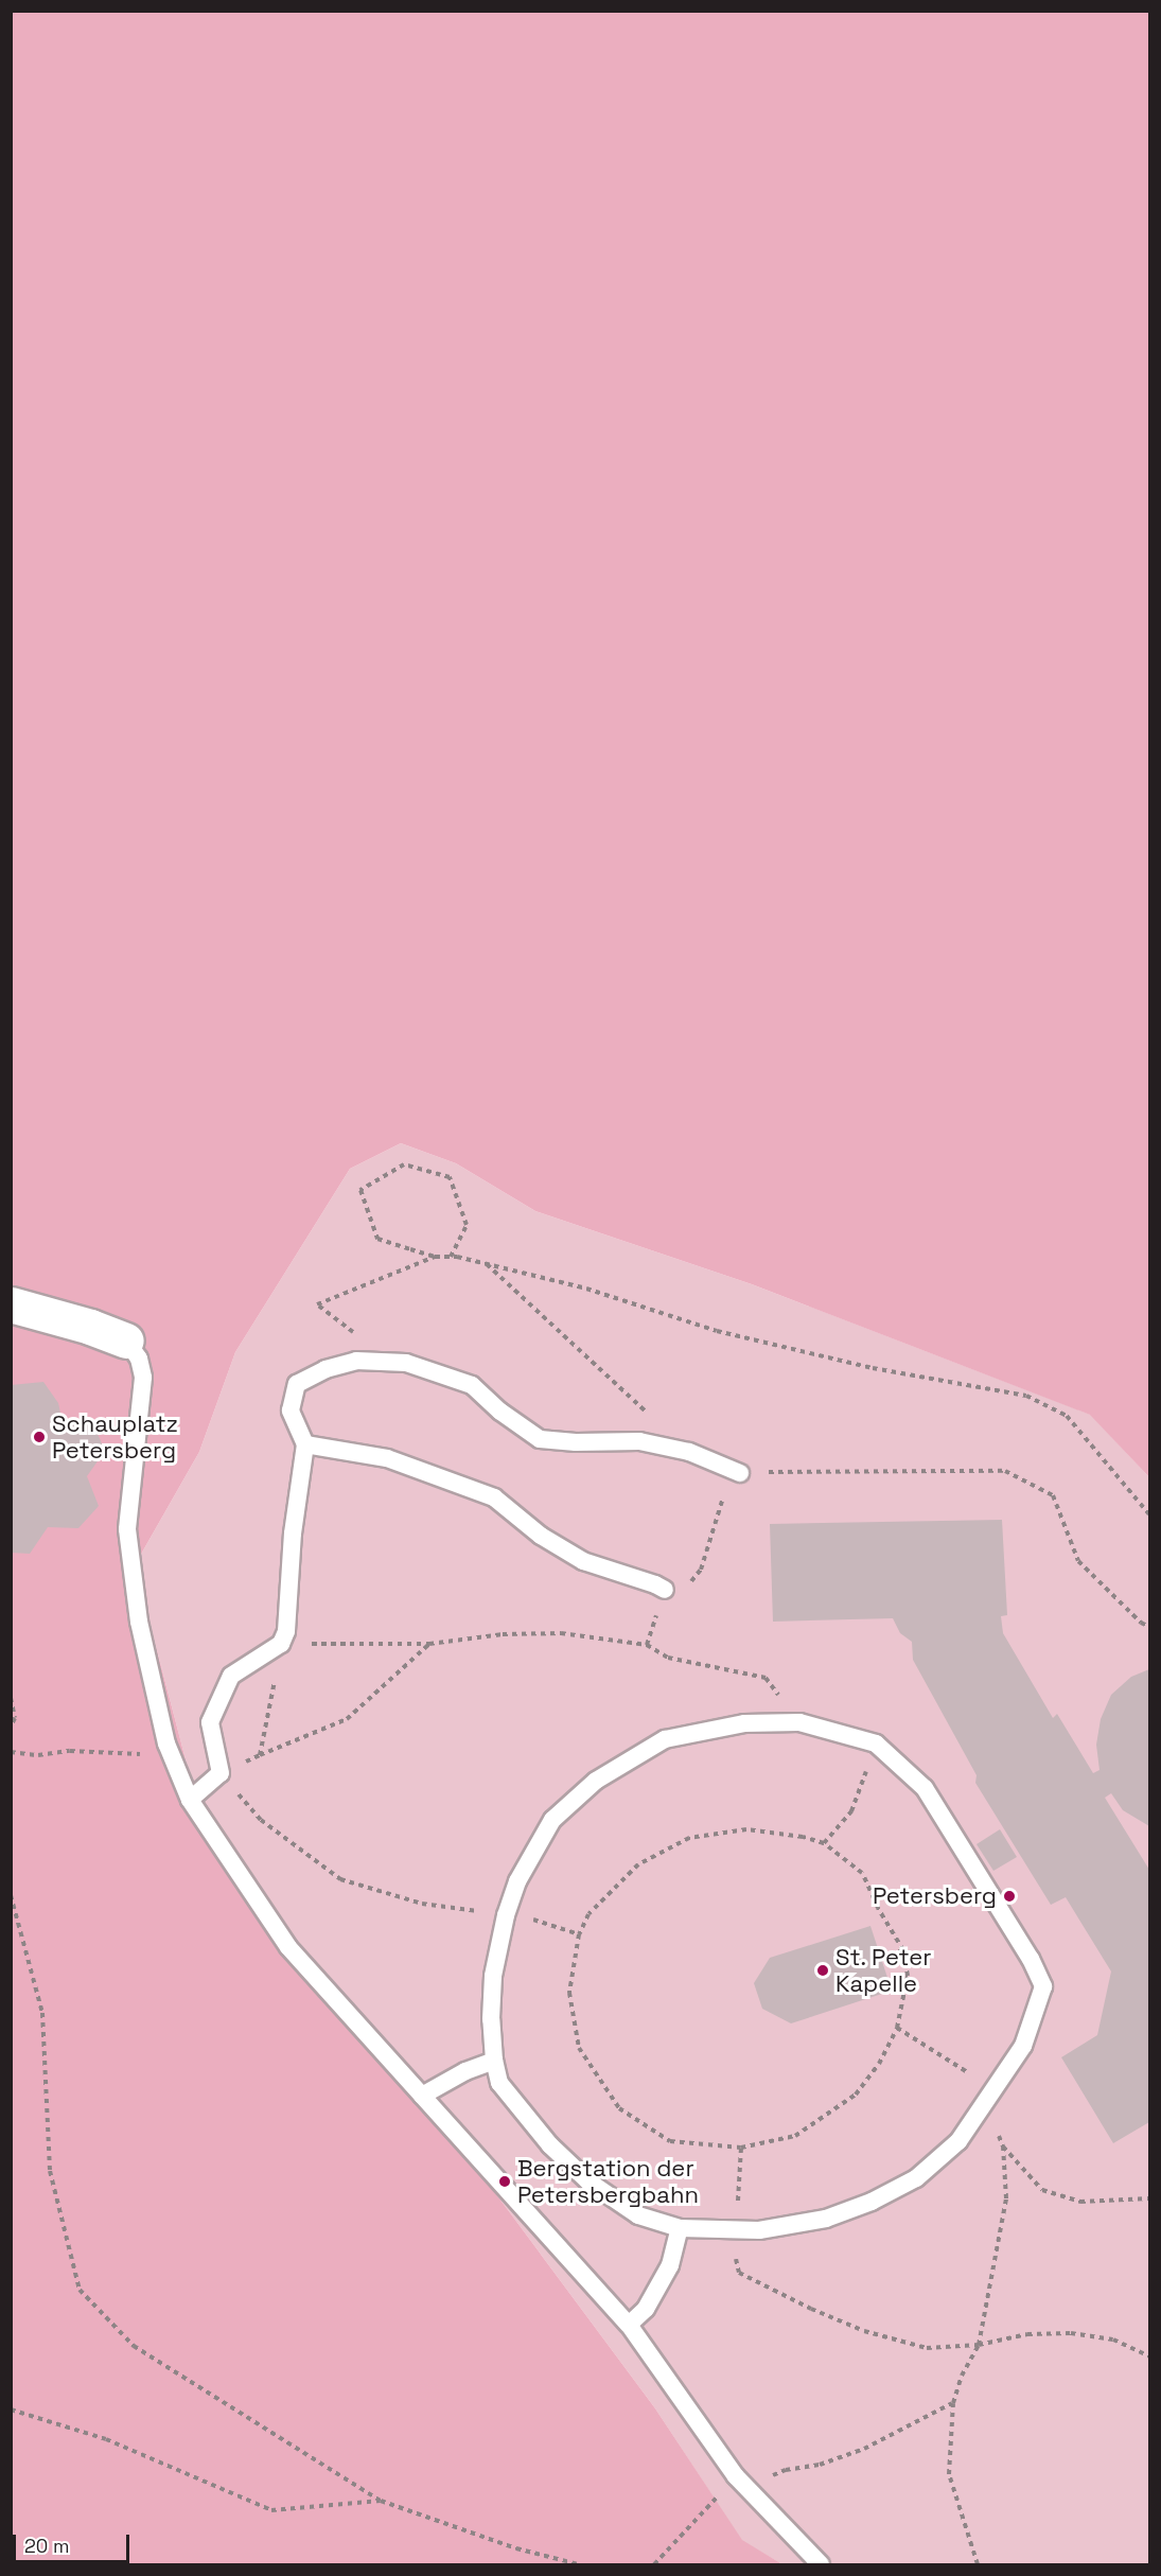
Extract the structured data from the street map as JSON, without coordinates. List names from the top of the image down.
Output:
{
  "places": [
    "Schauplatz Petersberg",
    "Petersberg",
    "St. Peter Kapelle",
    "Bergstation der Petersbergbahn"
  ],
  "scale_bar": "20 m"
}
